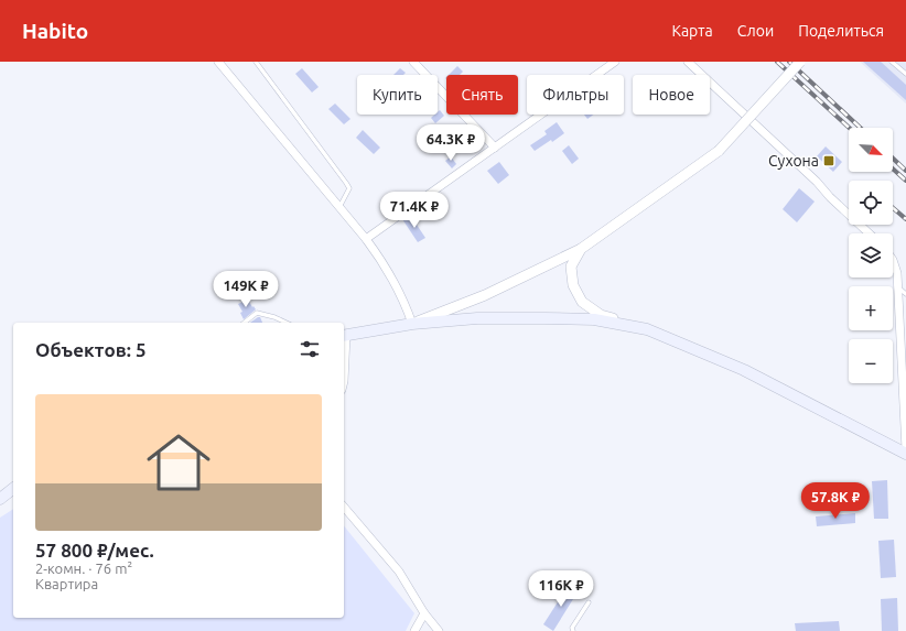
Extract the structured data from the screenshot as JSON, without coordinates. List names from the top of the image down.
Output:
{
  "places": {
    "transit": ["Сухона"]
  },
  "north": "bottom right",
  "page": {
    "header": "Habito",
    "nav": ["Карта", "Слои", "Поделиться"],
    "chip": [
      "Купить",
      "Снять",
      "Фильтры",
      "Новое"
    ],
    "price": [
      "64.3K ₽",
      "71.4K ₽",
      "149K ₽",
      "57.8K ₽",
      "116K ₽"
    ],
    "map_buttons": ["+", "−"],
    "heading": "Объектов: 5",
    "list": [
      {
        "name": "57 800 ₽/мес.",
        "note": "2-комн. · 76 m² · Квартира"
      }
    ]
  }
}
